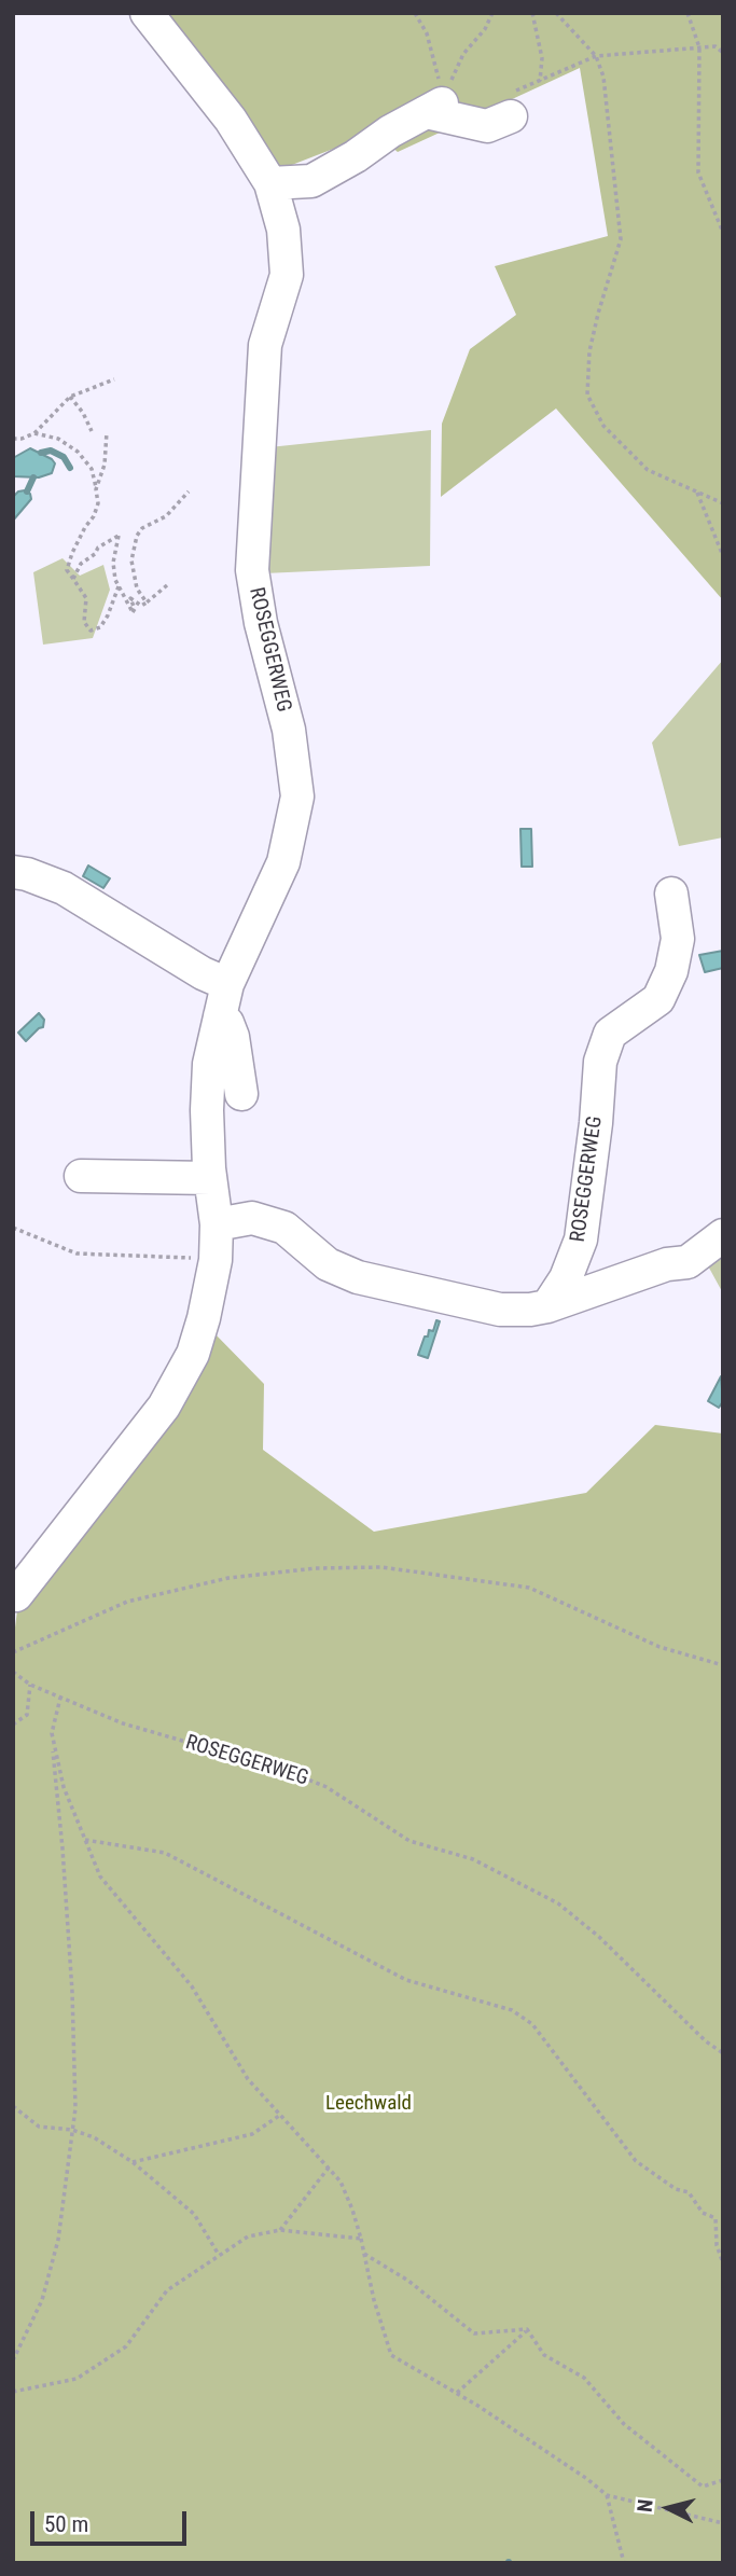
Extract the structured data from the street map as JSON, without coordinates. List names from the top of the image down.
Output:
{
  "streets": {
    "street": ["ROSEGGERWEG"]
  },
  "parks": ["Leechwald"],
  "scale_bar": "50 m",
  "north": "left"
}
